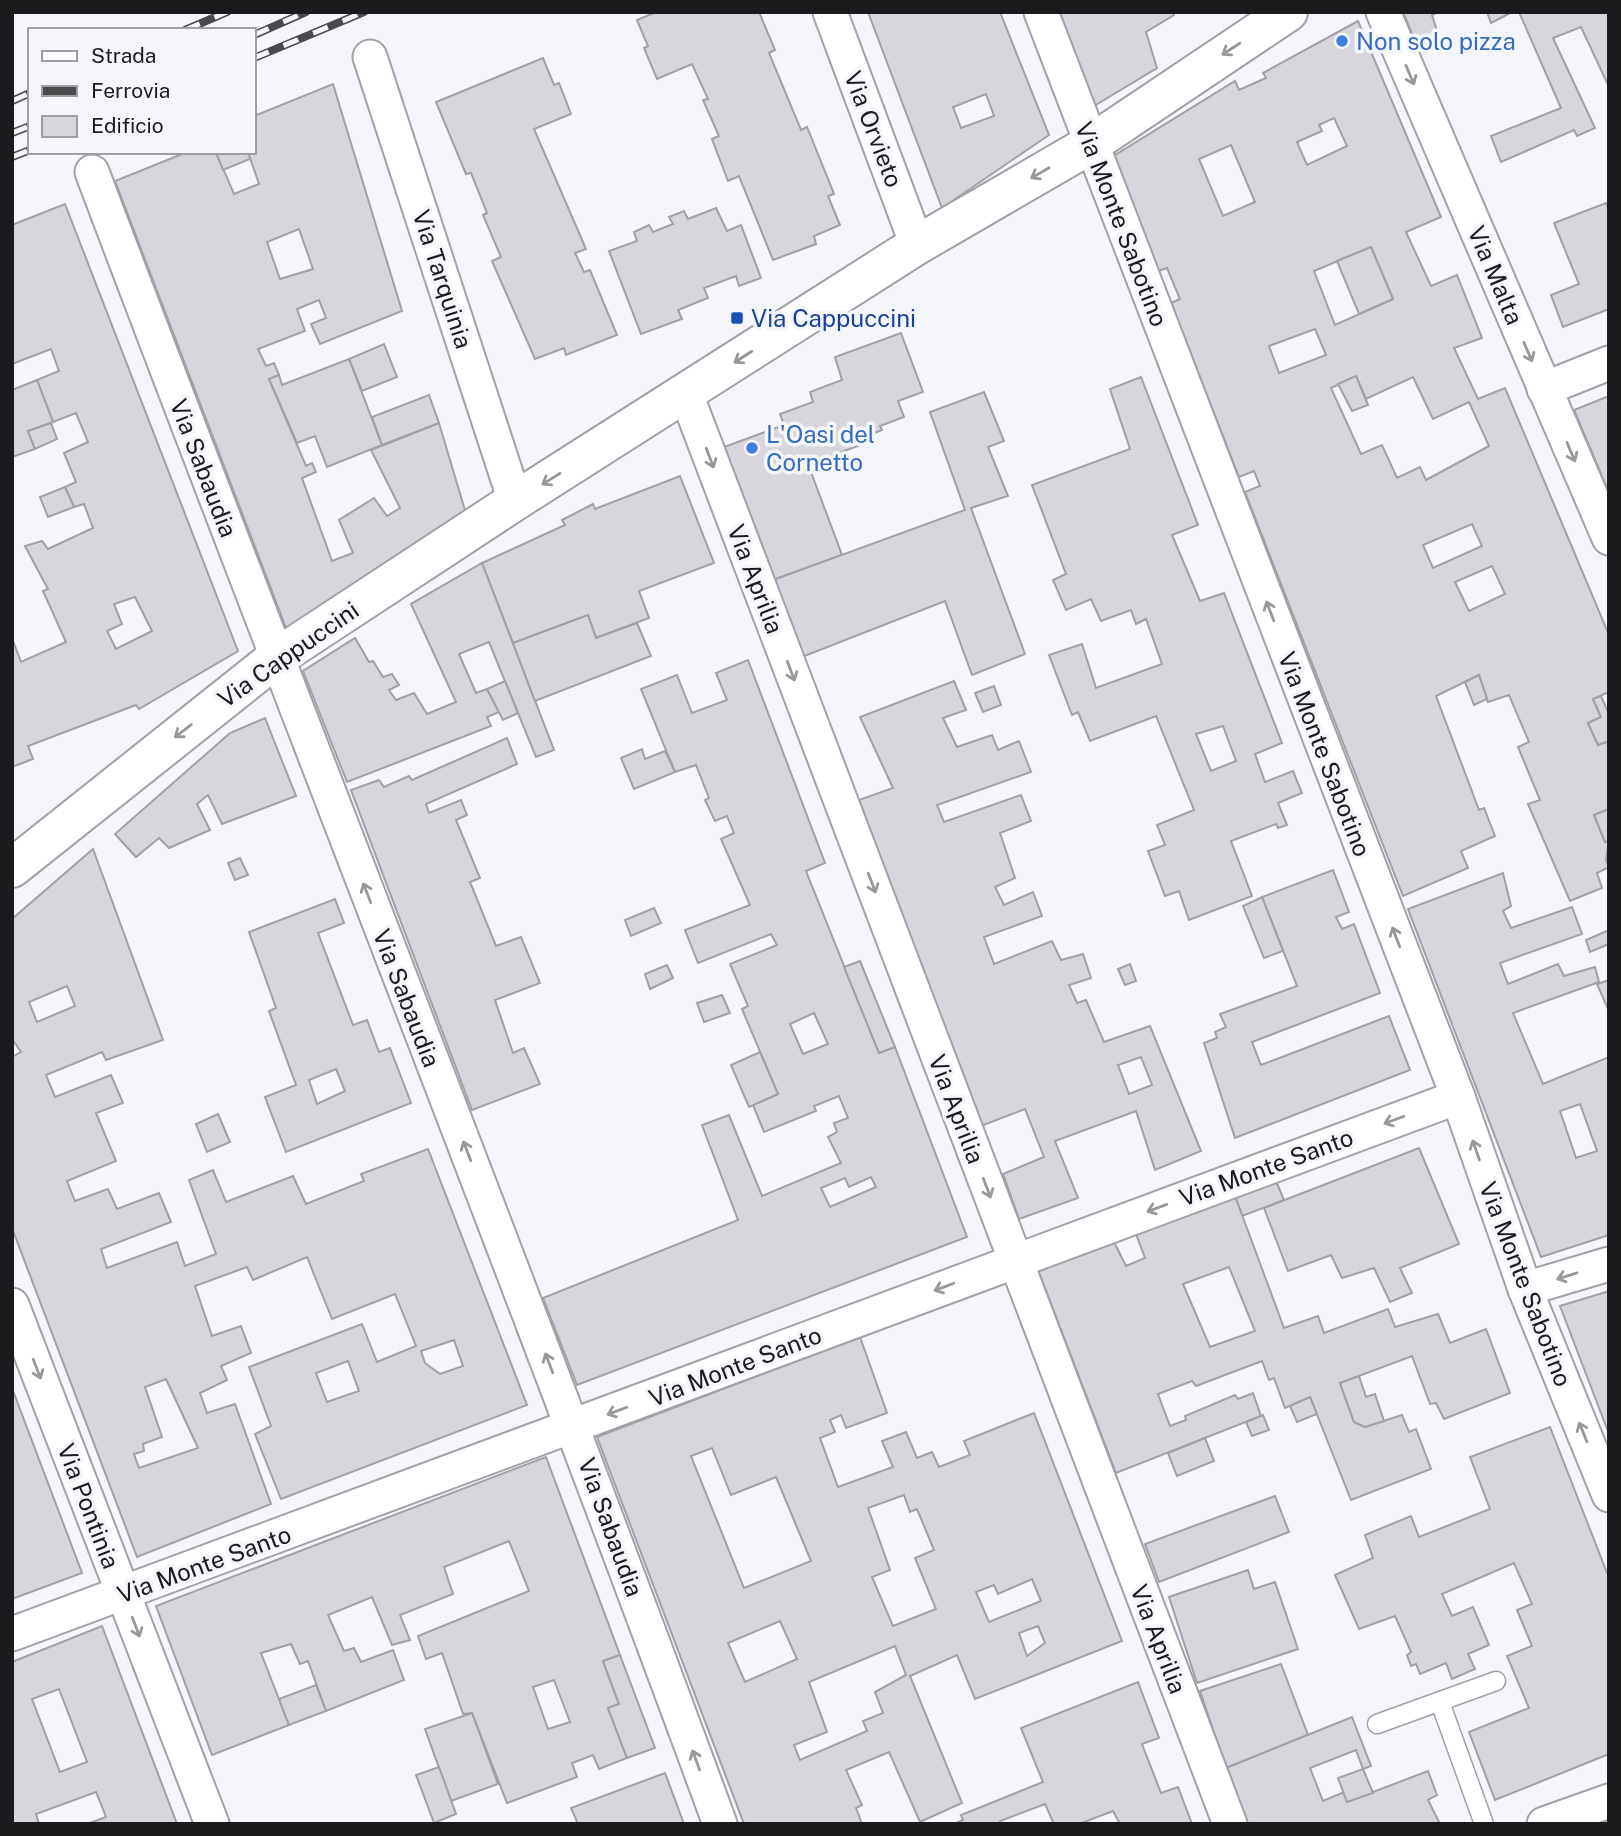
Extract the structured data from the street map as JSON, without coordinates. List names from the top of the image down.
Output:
{
  "streets": {
    "street": [
      "Via Orvieto",
      "Via Monte Sabotino",
      "Via Malta",
      "Via Tarquinia",
      "Via Sabaudia",
      "Via Aprilia",
      "Via Cappuccini",
      "Via Monte Santo",
      "Via Pontinia"
    ]
  },
  "crossings": [
    ["Via Orvieto", "Via Cappuccini"],
    ["Via Monte Sabotino", "Via Cappuccini"],
    ["Via Monte Sabotino", "Via Monte Santo"],
    ["Via Tarquinia", "Via Cappuccini"],
    ["Via Sabaudia", "Via Cappuccini"],
    ["Via Sabaudia", "Via Monte Santo"],
    ["Via Aprilia", "Via Cappuccini"],
    ["Via Aprilia", "Via Monte Santo"],
    ["Via Monte Santo", "Via Pontinia"]
  ],
  "one_way": [
    "Via Monte Sabotino",
    "Via Malta",
    "Via Sabaudia",
    "Via Aprilia",
    "Via Cappuccini",
    "Via Monte Santo",
    "Via Pontinia"
  ],
  "places": {
    "other": ["Non solo pizza", "L'Oasi del Cornetto"],
    "transit": ["Via Cappuccini"]
  },
  "legend": ["Strada", "Ferrovia", "Edificio"]
}
